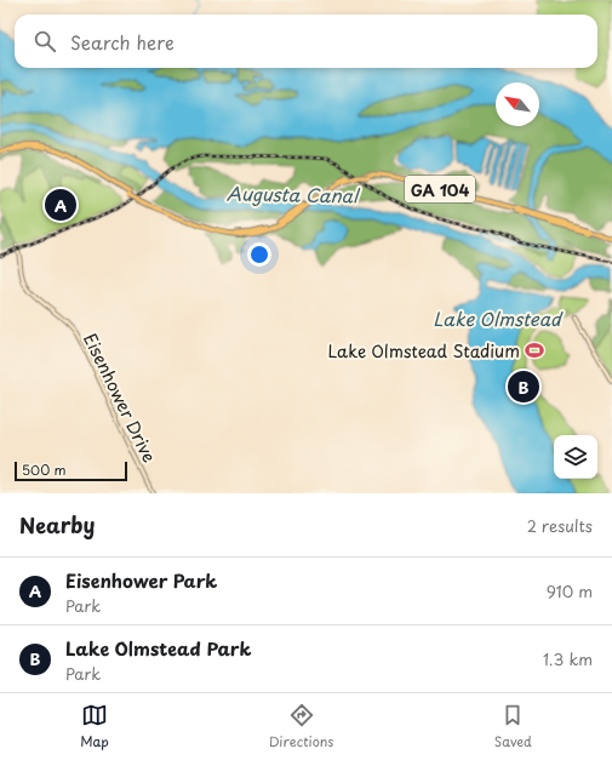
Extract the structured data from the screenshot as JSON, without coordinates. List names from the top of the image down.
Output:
{
  "streets": {
    "main road": ["GA 104"],
    "street": ["Eisenhower Drive"]
  },
  "water": ["Augusta Canal", "Lake Olmstead"],
  "places": {
    "sports": ["Lake Olmstead Stadium"]
  },
  "scale_bar": "500 m",
  "north": "top left",
  "page": {
    "search": "Search here",
    "pins": ["A", "B"],
    "scale": "500 m",
    "heading": ["Nearby", "2 results"],
    "list": [
      {
        "mark": "A",
        "name": "Eisenhower Park",
        "note": "Park",
        "value": "910 m"
      },
      {
        "mark": "B",
        "name": "Lake Olmstead Park",
        "note": "Park",
        "value": "1.3 km"
      }
    ],
    "nav": ["Map", "Directions", "Saved"]
  }
}
